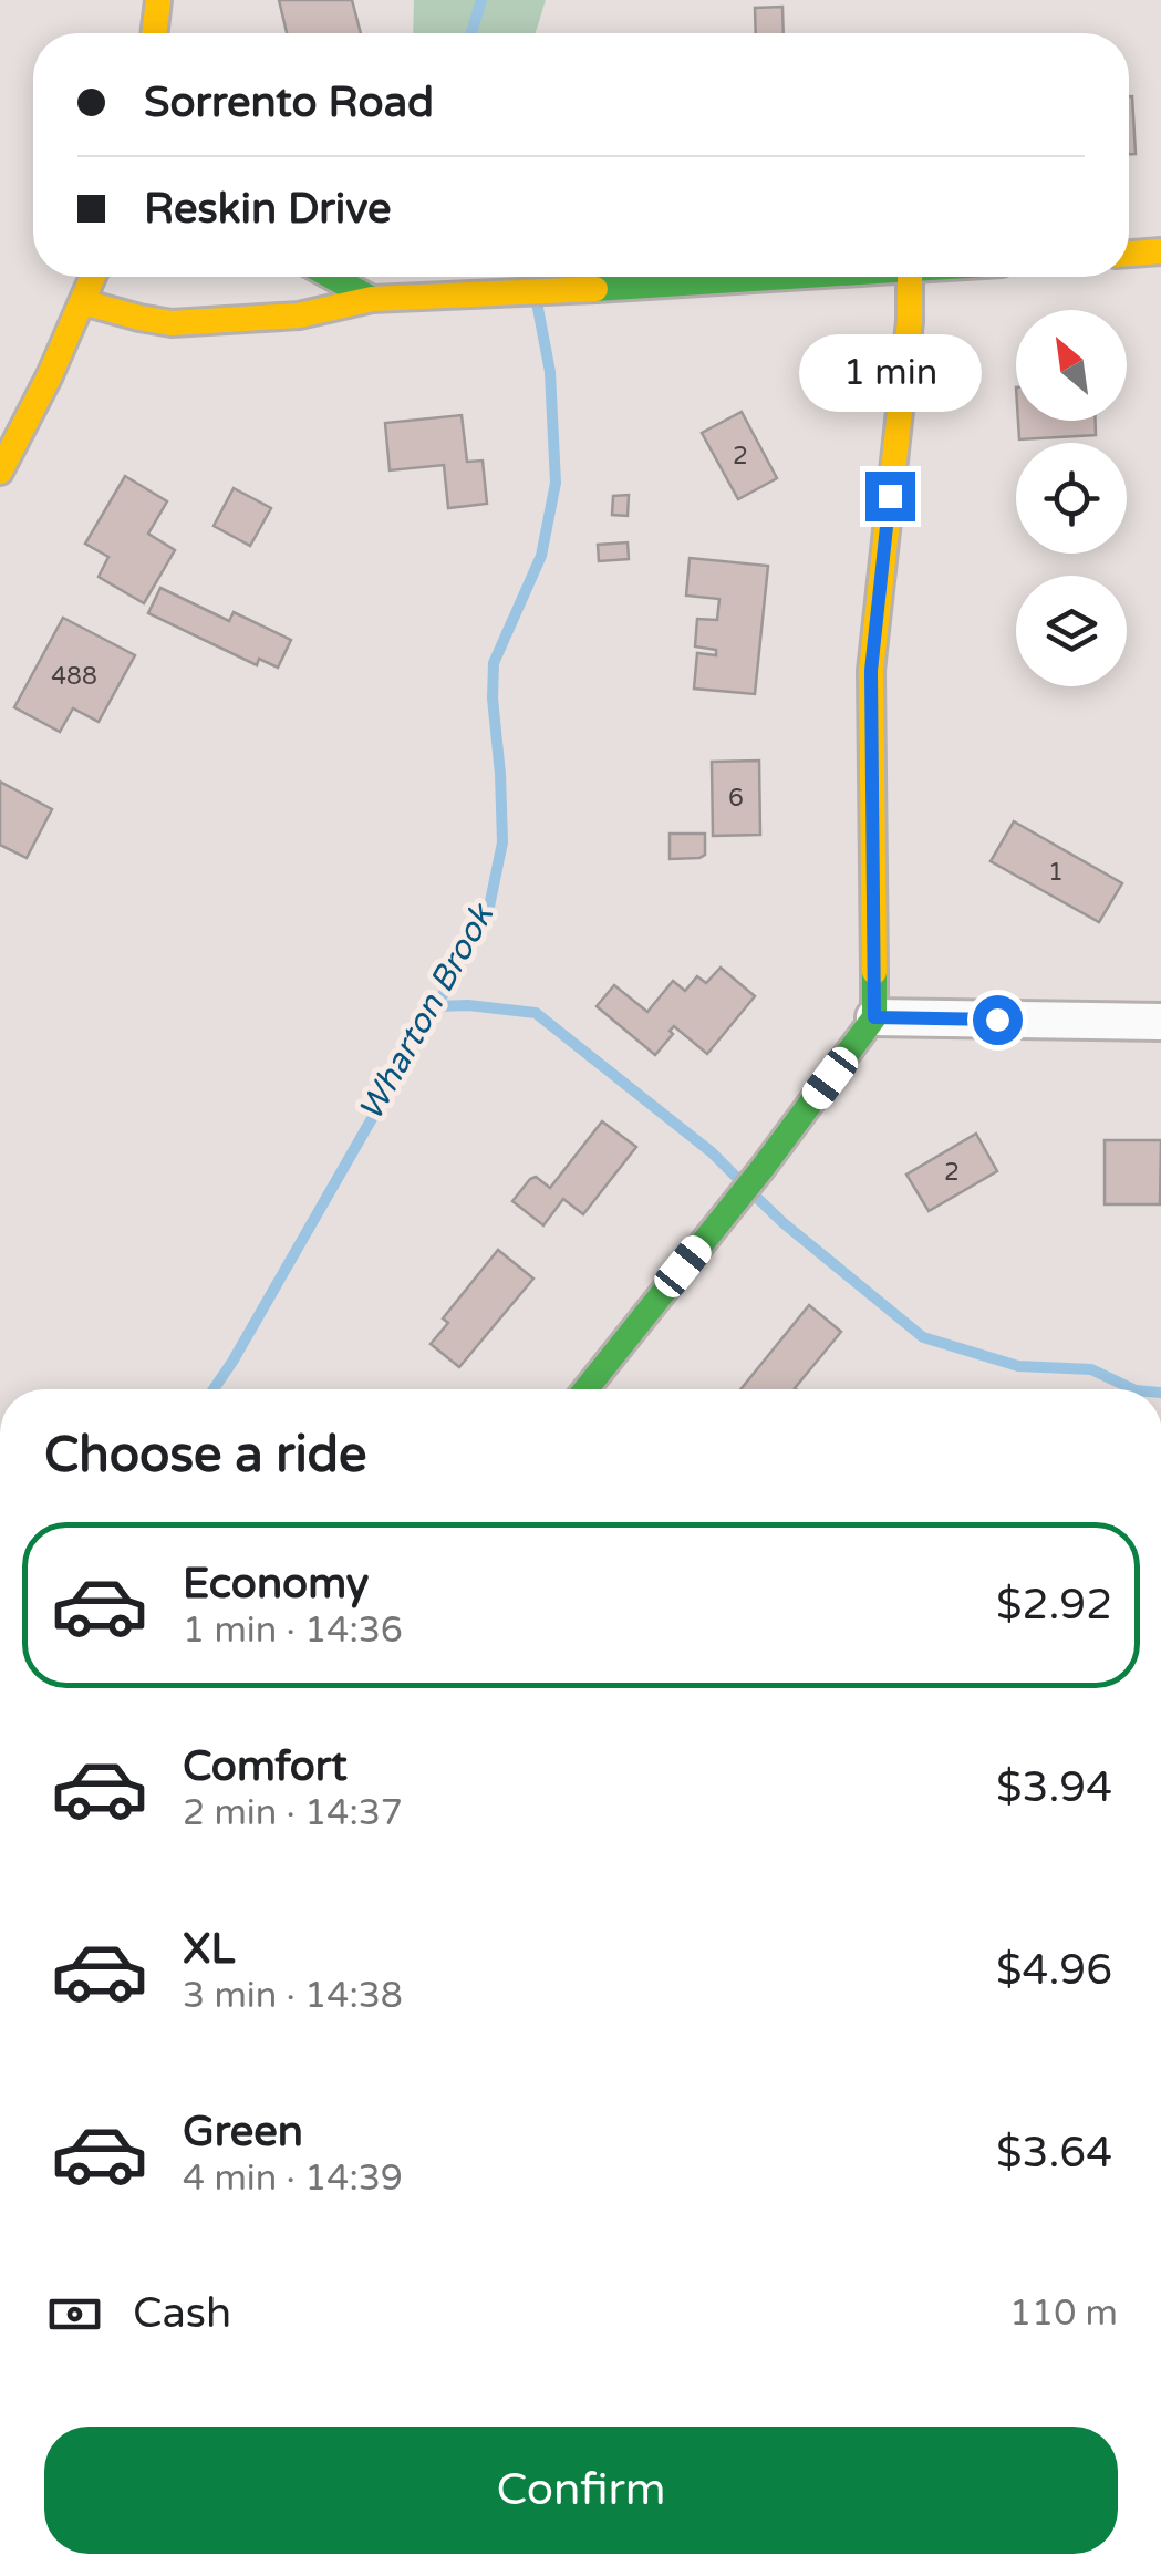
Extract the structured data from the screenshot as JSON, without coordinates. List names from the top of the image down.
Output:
{
  "water": ["Wharton Brook"],
  "house_numbers": [
    "2",
    "488",
    "6",
    "1",
    "2"
  ],
  "north": "top left",
  "page": {
    "banner": ["Sorrento Road", "Reskin Drive"],
    "bubble": "1 min",
    "heading": "Choose a ride",
    "list": [
      {
        "name": "Economy",
        "note": "1 min · 14:36",
        "value": "$2.92"
      },
      {
        "name": "Comfort",
        "note": "2 min · 14:37",
        "value": "$3.94"
      },
      {
        "name": "XL",
        "note": "3 min · 14:38",
        "value": "$4.96"
      },
      {
        "name": "Green",
        "note": "4 min · 14:39",
        "value": "$3.64"
      }
    ],
    "pay": ["Cash", "110 m"],
    "buttons": "Confirm"
  }
}
